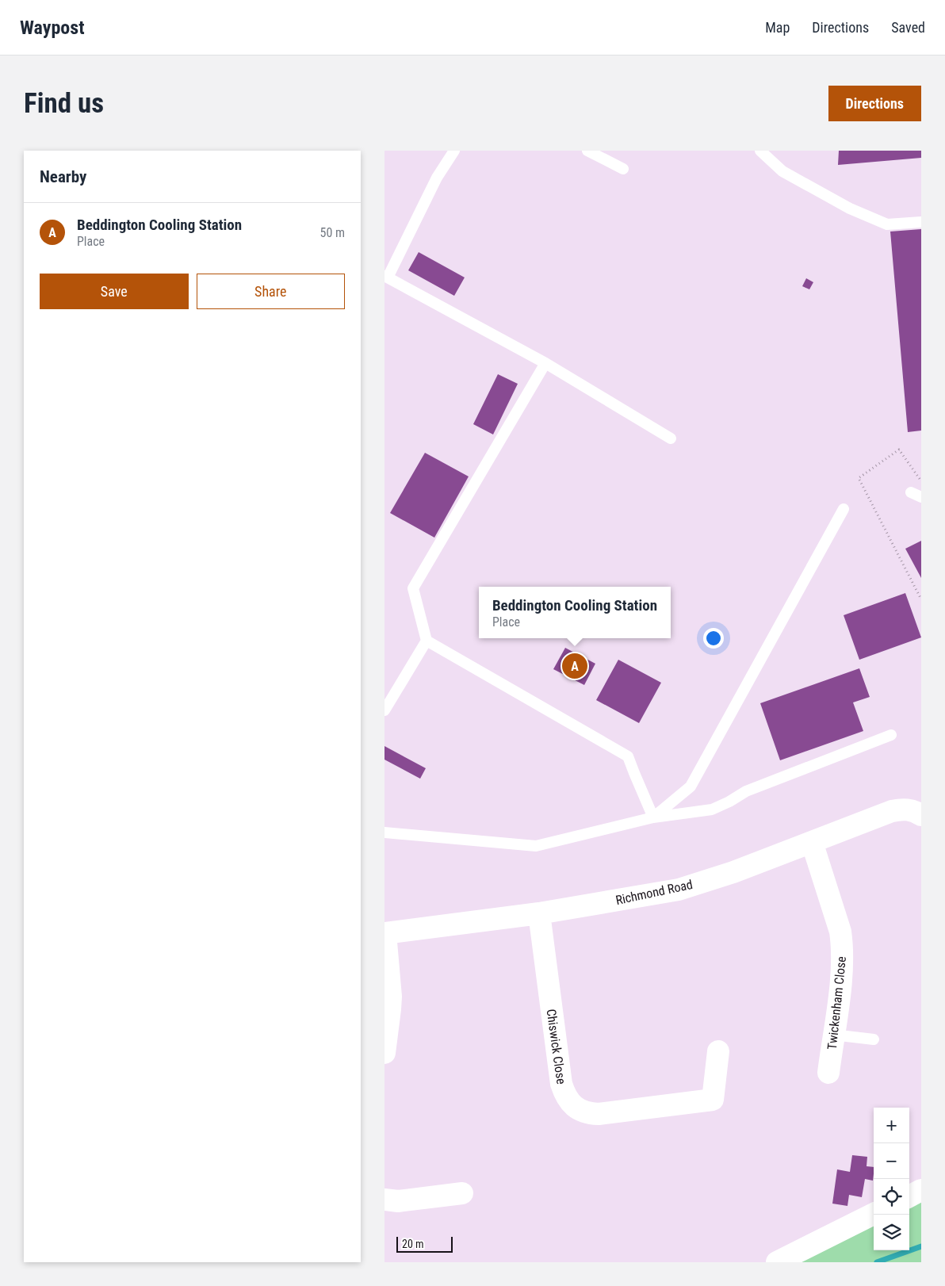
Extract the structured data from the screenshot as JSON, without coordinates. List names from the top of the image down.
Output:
{
  "streets": {
    "street": ["Richmond Road", "Twickenham Close", "Chiswick Close"]
  },
  "crossings": [
    ["Richmond Road", "Twickenham Close"],
    ["Richmond Road", "Chiswick Close"]
  ],
  "scale_bar": "20 m",
  "page": {
    "header": "Waypost",
    "nav": ["Map", "Directions", "Saved"],
    "buttons": [
      "Directions",
      ["Save", "Share"]
    ],
    "title": "Find us",
    "heading": "Nearby",
    "list": [
      {
        "mark": "A",
        "name": "Beddington Cooling Station",
        "note": "Place",
        "value": "50 m"
      }
    ],
    "popup": ["Beddington Cooling Station", "Place"],
    "pins": "A",
    "map_buttons": ["+", "−"],
    "scale": "20 m"
  }
}
